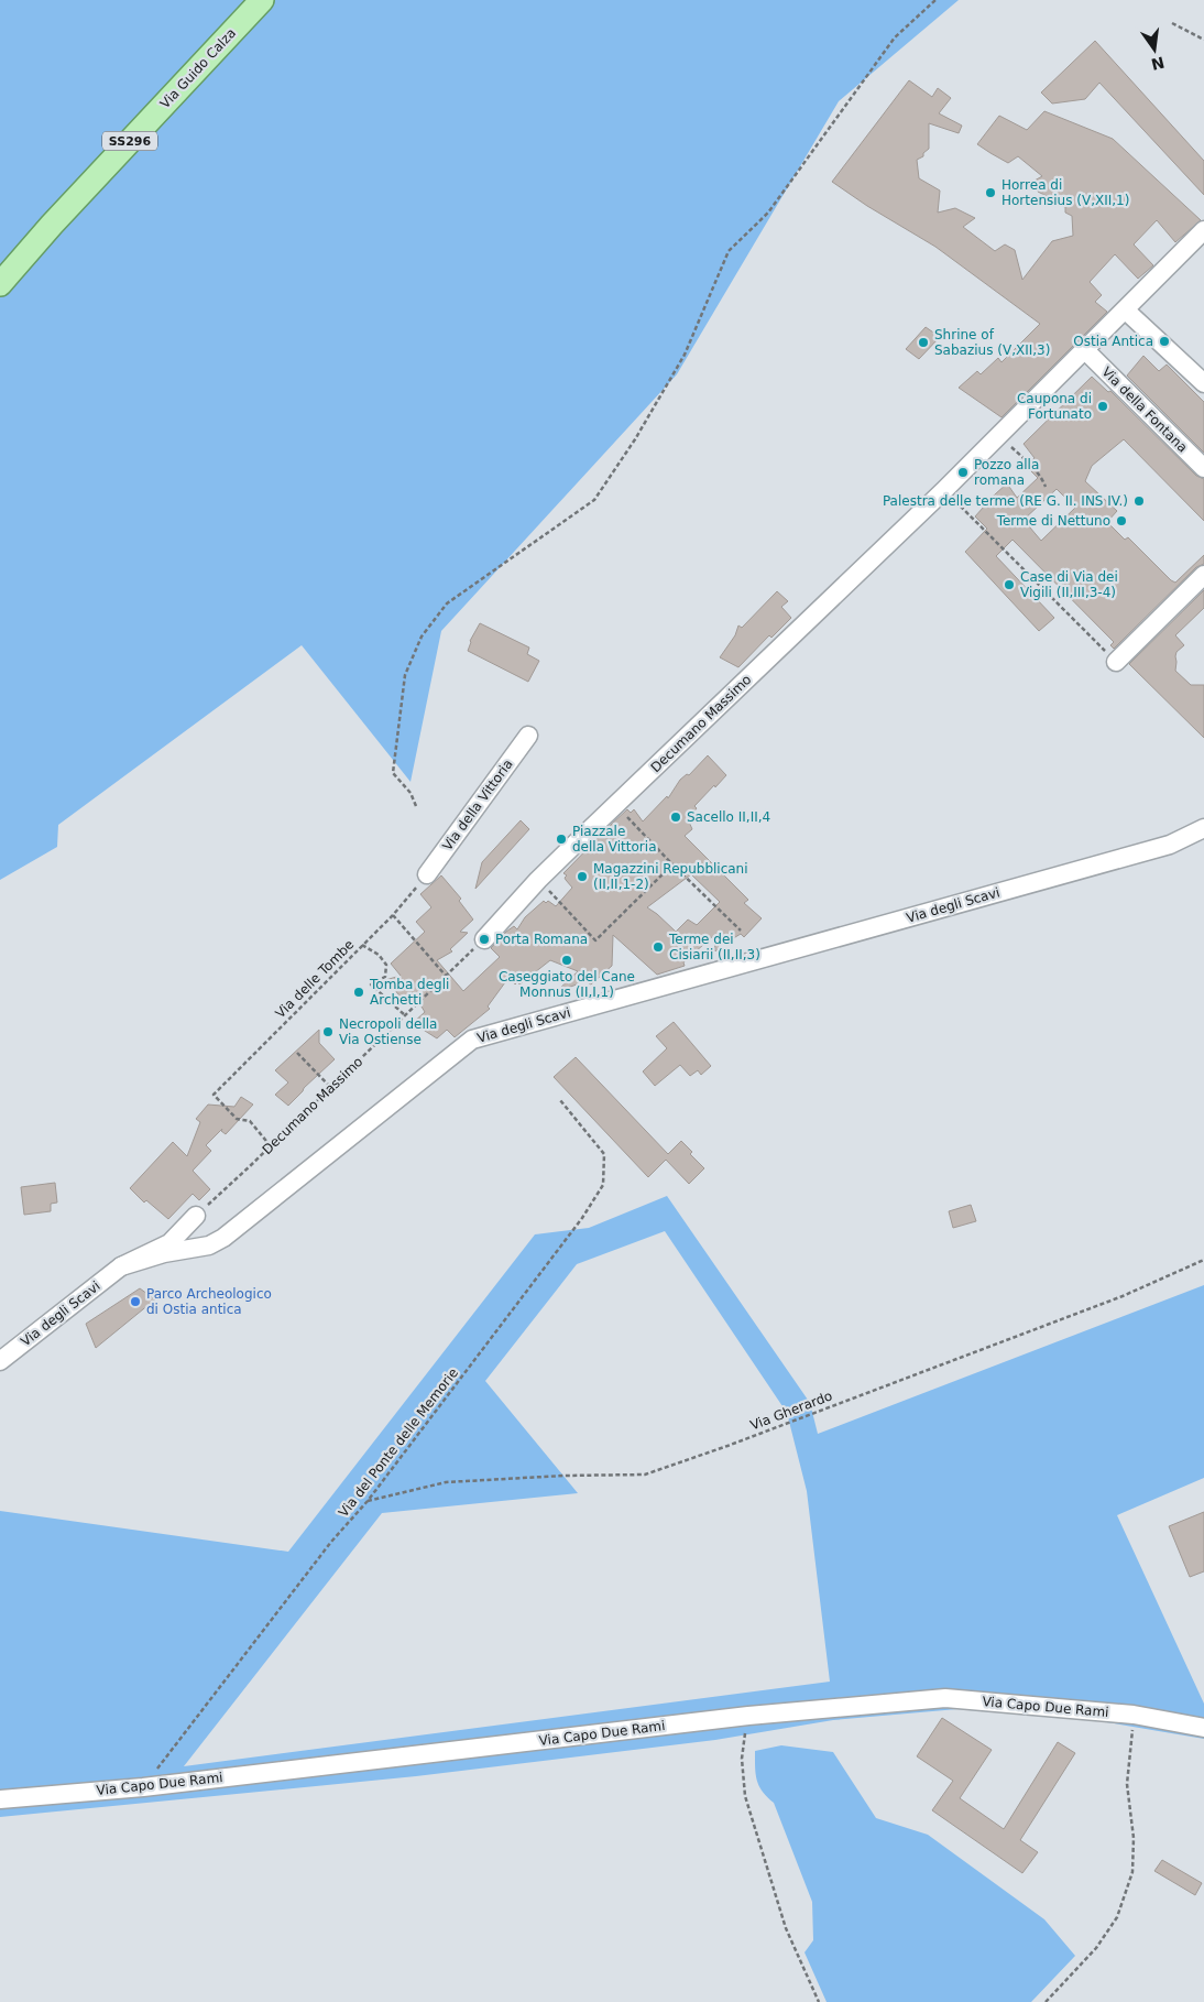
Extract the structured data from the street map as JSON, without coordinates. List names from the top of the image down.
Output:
{
  "streets": {
    "main road": ["Via Guido Calza", "SS296"],
    "street": [
      "Via della Fontana",
      "Decumano Massimo",
      "Via della Vittoria",
      "Via degli Scavi",
      "Via Capo Due Rami"
    ],
    "path": ["Via delle Tombe", "Via Gherardo", "Via del Ponte delle Memorie"]
  },
  "crossings": [
    ["Via della Fontana", "Decumano Massimo"],
    ["Decumano Massimo", "Via degli Scavi"],
    ["Decumano Massimo", "Via delle Tombe"],
    ["Via della Vittoria", "Via delle Tombe"],
    ["Via Gherardo", "Via del Ponte delle Memorie"],
    ["Via del Ponte delle Memorie", "Via Capo Due Rami"]
  ],
  "places": [
    "Horrea di Hortensius (V,XII,1)",
    "Ostia Antica",
    "Shrine of Sabazius (V,XII,3)",
    "Caupona di Fortunato",
    "Pozzo alla romana",
    "Palestra delle terme (RE G. II. INS IV.)",
    "Terme di Nettuno",
    "Case di Via dei Vigili (II,III,3-4)",
    "Sacello II,II,4",
    "Piazzale della Vittoria",
    "Magazzini Repubblicani (II,II,1-2)",
    "Porta Romana",
    "Terme dei Cisiarii (II,II,3)",
    "Caseggiato del Cane Monnus (II,I,1)",
    "Tomba degli Archetti",
    "Necropoli della Via Ostiense",
    "Parco Archeologico di Ostia antica"
  ],
  "north": "bottom"
}
